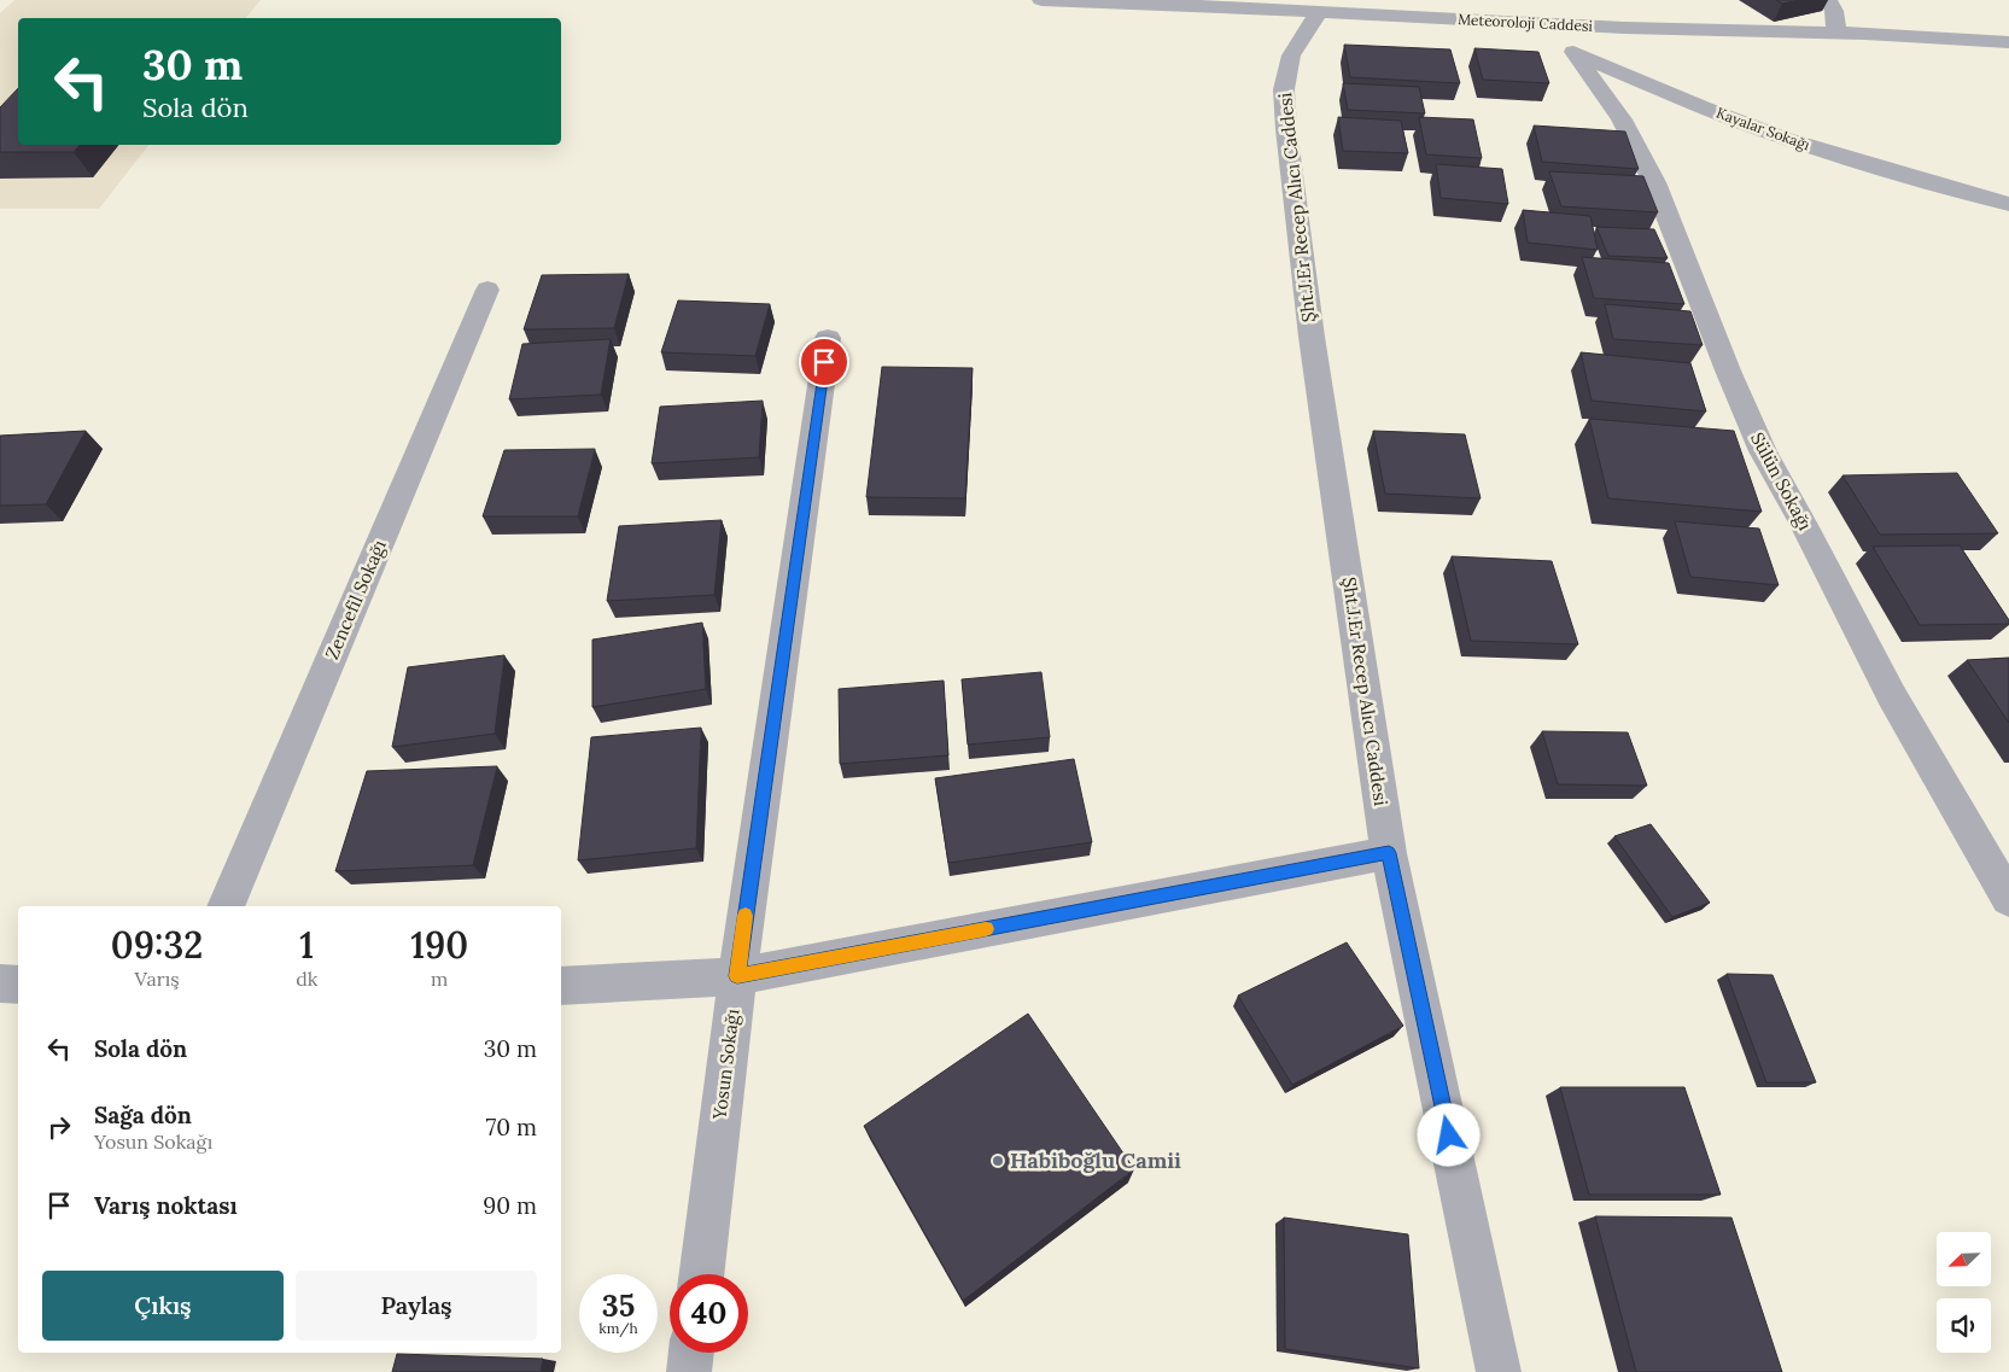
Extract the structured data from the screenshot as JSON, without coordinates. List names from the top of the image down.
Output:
{
  "streets": {
    "street": [
      "Meteoroloji Caddesi",
      "Kayalar Sokağı",
      "Şht.J.Er Recep Alıcı Caddesi",
      "Sülün Sokağı",
      "Zencefil Sokağı",
      "Yosun Sokağı"
    ]
  },
  "crossings": [
    ["Meteoroloji Caddesi", "Kayalar Sokağı"],
    ["Meteoroloji Caddesi", "Şht.J.Er Recep Alıcı Caddesi"],
    ["Kayalar Sokağı", "Sülün Sokağı"]
  ],
  "places": ["Habiboğlu Camii"],
  "north": "bottom left",
  "page": {
    "turn": ["30 m", "Sola dön"],
    "eta": [
      "09:32",
      "Varış",
      "1",
      "dk",
      "190",
      "m"
    ],
    "list": [
      {
        "name": "Sola dön",
        "value": "30 m"
      },
      {
        "name": "Sağa dön",
        "note": "Yosun Sokağı",
        "value": "70 m"
      },
      {
        "name": "Varış noktası",
        "value": "90 m"
      }
    ],
    "buttons": ["Çıkış", "Paylaş"],
    "speed": "35 km/h",
    "limit": "40"
  }
}
